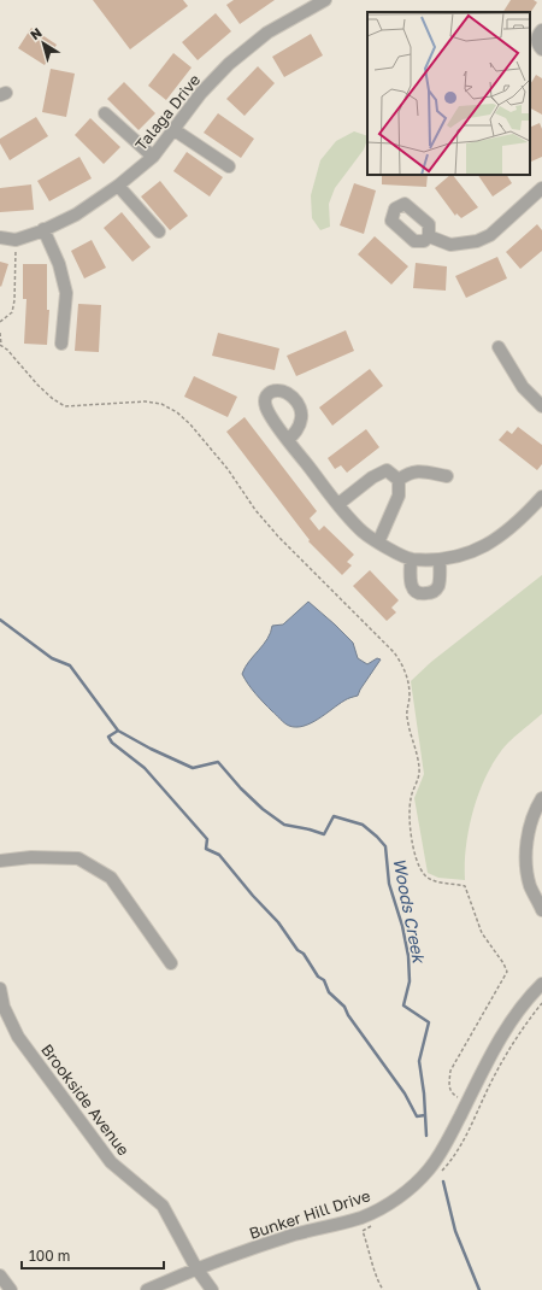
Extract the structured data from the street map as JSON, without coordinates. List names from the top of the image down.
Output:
{
  "streets": {
    "street": ["Talaga Drive", "Brookside Avenue", "Bunker Hill Drive"]
  },
  "crossings": [
    ["Brookside Avenue", "Bunker Hill Drive"]
  ],
  "water": ["Woods Creek"],
  "scale_bar": "100 m",
  "north": "top left"
}
